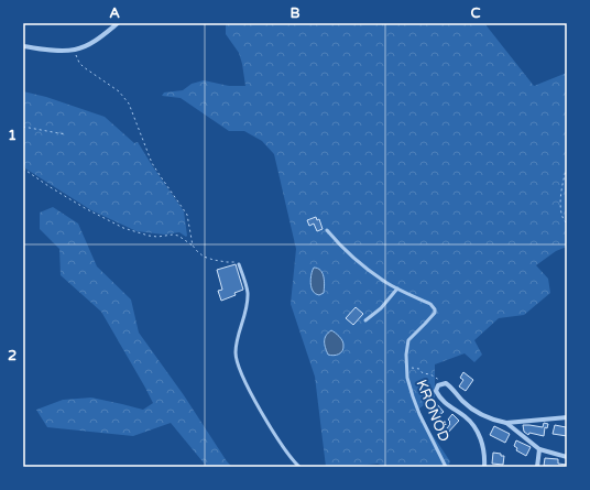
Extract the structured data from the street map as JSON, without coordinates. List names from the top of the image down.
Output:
{
  "streets": {
    "lane": ["KRONÖD"]
  },
  "grid": {
    "columns": ["A", "B", "C"],
    "rows": ["1", "2"]
  }
}
